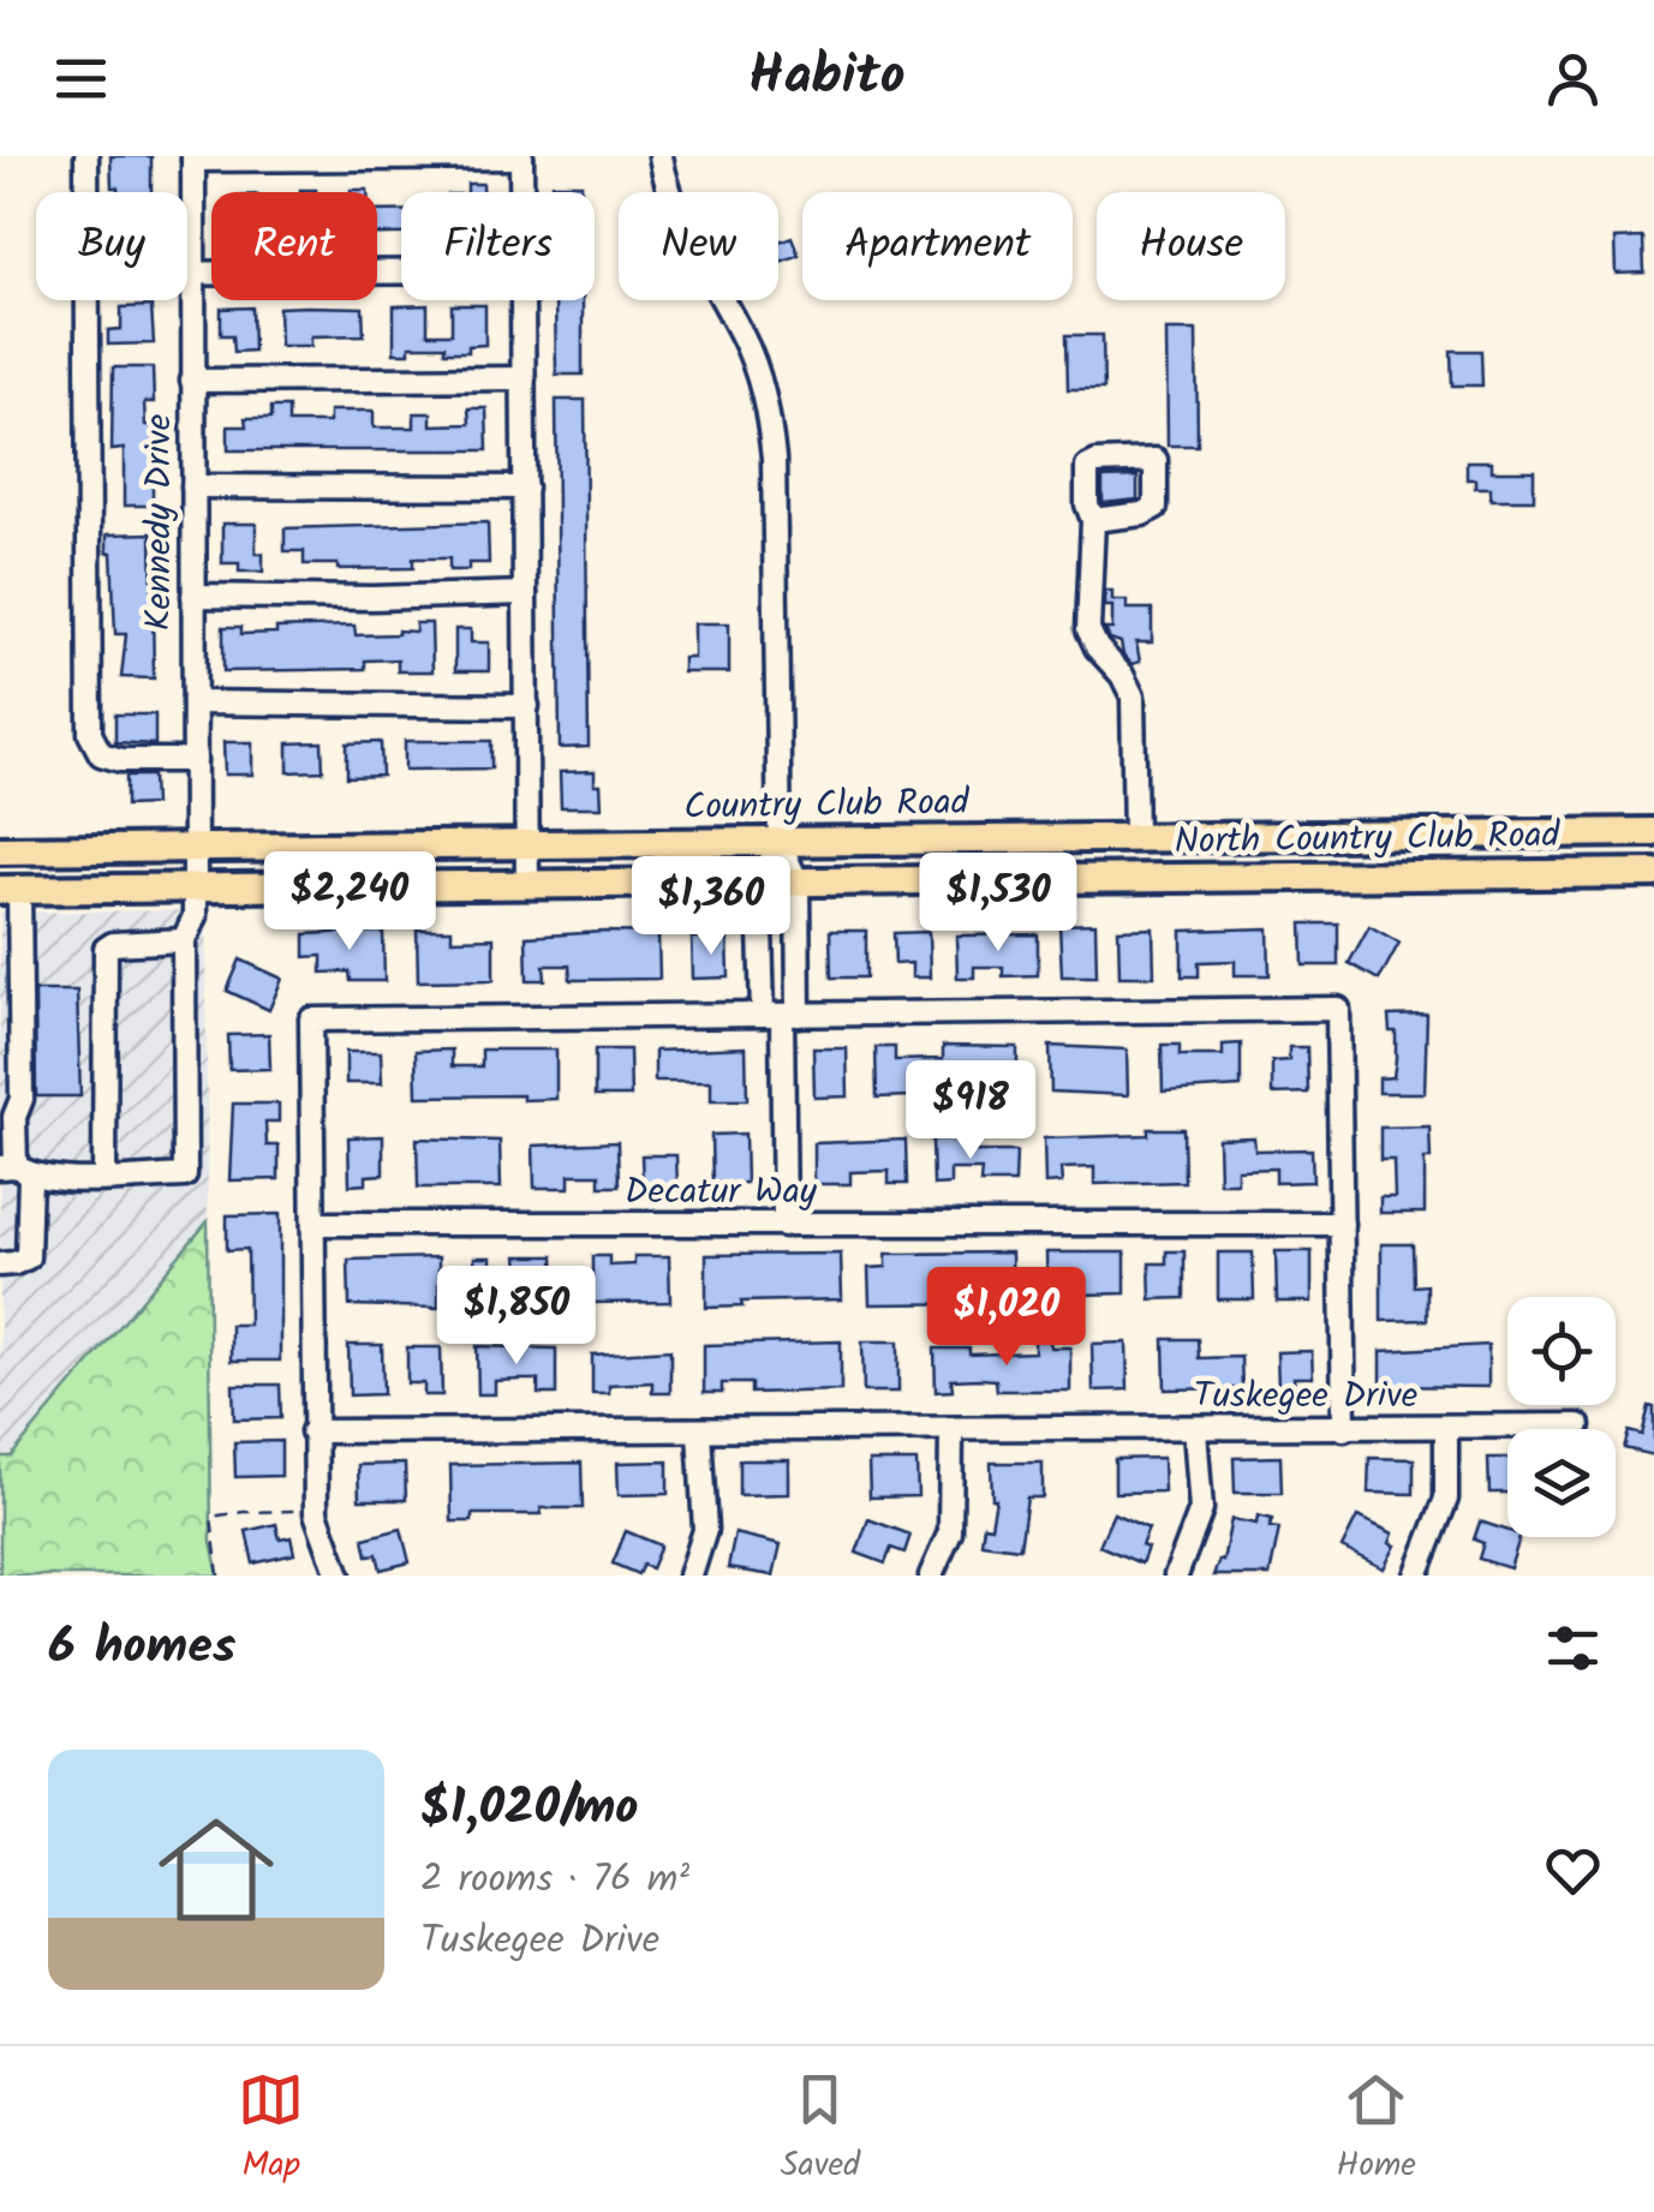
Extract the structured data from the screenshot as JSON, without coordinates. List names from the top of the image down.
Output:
{
  "streets": {
    "main road": ["Country Club Road", "North Country Club Road"],
    "street": ["Kennedy Drive", "Decatur Way", "Tuskegee Drive"]
  },
  "crossings": [
    ["Kennedy Drive", "Country Club Road"],
    ["Kennedy Drive", "North Country Club Road"]
  ],
  "page": {
    "header": "Habito",
    "chip": [
      "Buy",
      "Rent",
      "Filters",
      "New",
      "Apartment",
      "House"
    ],
    "price": [
      "$2,240",
      "$1,530",
      "$1,360",
      "$918",
      "$1,850",
      "$1,020"
    ],
    "heading": "6 homes",
    "list": [
      {
        "name": "$1,020/mo",
        "note": "2 rooms · 76 m² · Tuskegee Drive"
      }
    ],
    "tabs": ["Map", "Saved", "Home"]
  }
}
